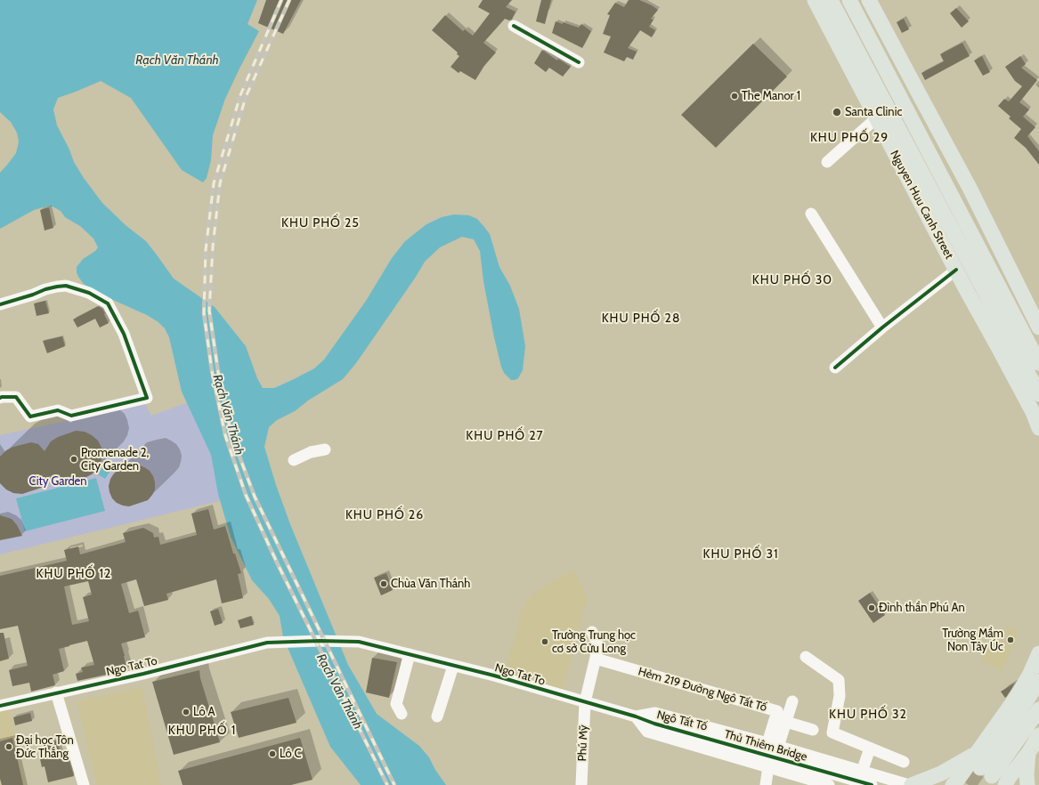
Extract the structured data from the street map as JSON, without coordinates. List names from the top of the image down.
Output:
{
  "streets": {
    "main road": ["Nguyen Huu Canh Street"],
    "street": [
      "Ngo Tat To",
      "Hẻm 219 Đường Ngô Tất Tố",
      "Ngô Tất Tố",
      "Phú Mỹ",
      "Thủ Thiêm Bridge"
    ]
  },
  "crossings": [
    ["Ngo Tat To", "Ngô Tất Tố"],
    ["Ngo Tat To", "Phú Mỹ"],
    ["Ngo Tat To", "Thủ Thiêm Bridge"],
    ["Hẻm 219 Đường Ngô Tất Tố", "Ngô Tất Tố"],
    ["Hẻm 219 Đường Ngô Tất Tố", "Phú Mỹ"]
  ],
  "districts": [
    "KHU PHỐ 29",
    "KHU PHỐ 25",
    "KHU PHỐ 30",
    "KHU PHỐ 28",
    "KHU PHỐ 27",
    "KHU PHỐ 26",
    "KHU PHỐ 31",
    "KHU PHỐ 12",
    "KHU PHỐ 32",
    "KHU PHỐ 1"
  ],
  "water": ["Rạch Văn Thánh"],
  "parks": ["City Garden"],
  "places": [
    "The Manor 1",
    "Santa Clinic",
    "Promenade 2, City Garden",
    "Chùa Văn Thánh",
    "Đình thần Phú An",
    "Trường Mầm Non Tây Úc",
    "Trường Trung học cơ sở Cửu Long",
    "Lô A",
    "Đại học Tôn Đức Thắng",
    "Lô C"
  ]
}
